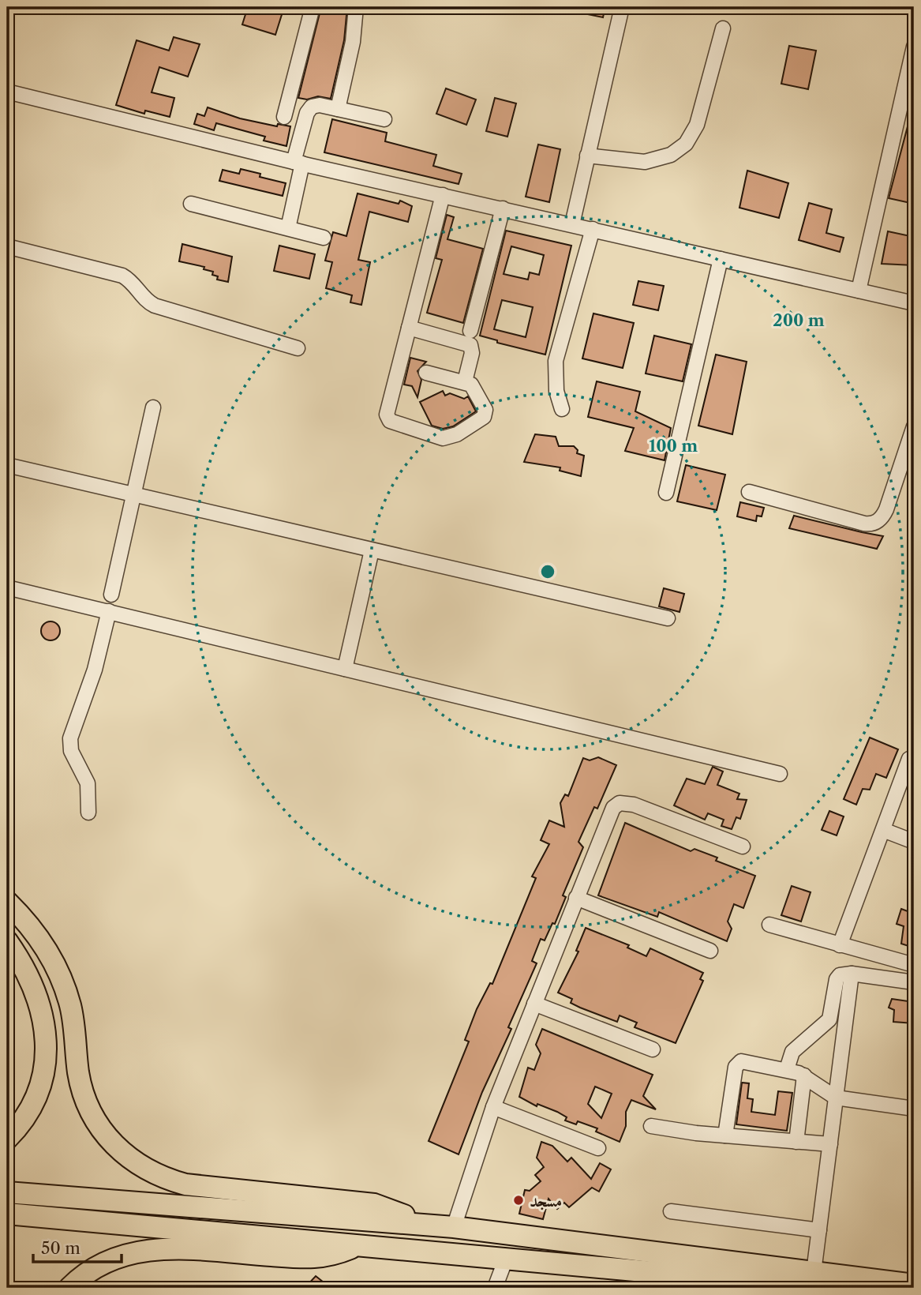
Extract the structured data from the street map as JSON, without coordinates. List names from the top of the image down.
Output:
{
  "places": ["مسجد"],
  "scale_bar": "50 m",
  "rings": ["200 m", "100 m"]
}
